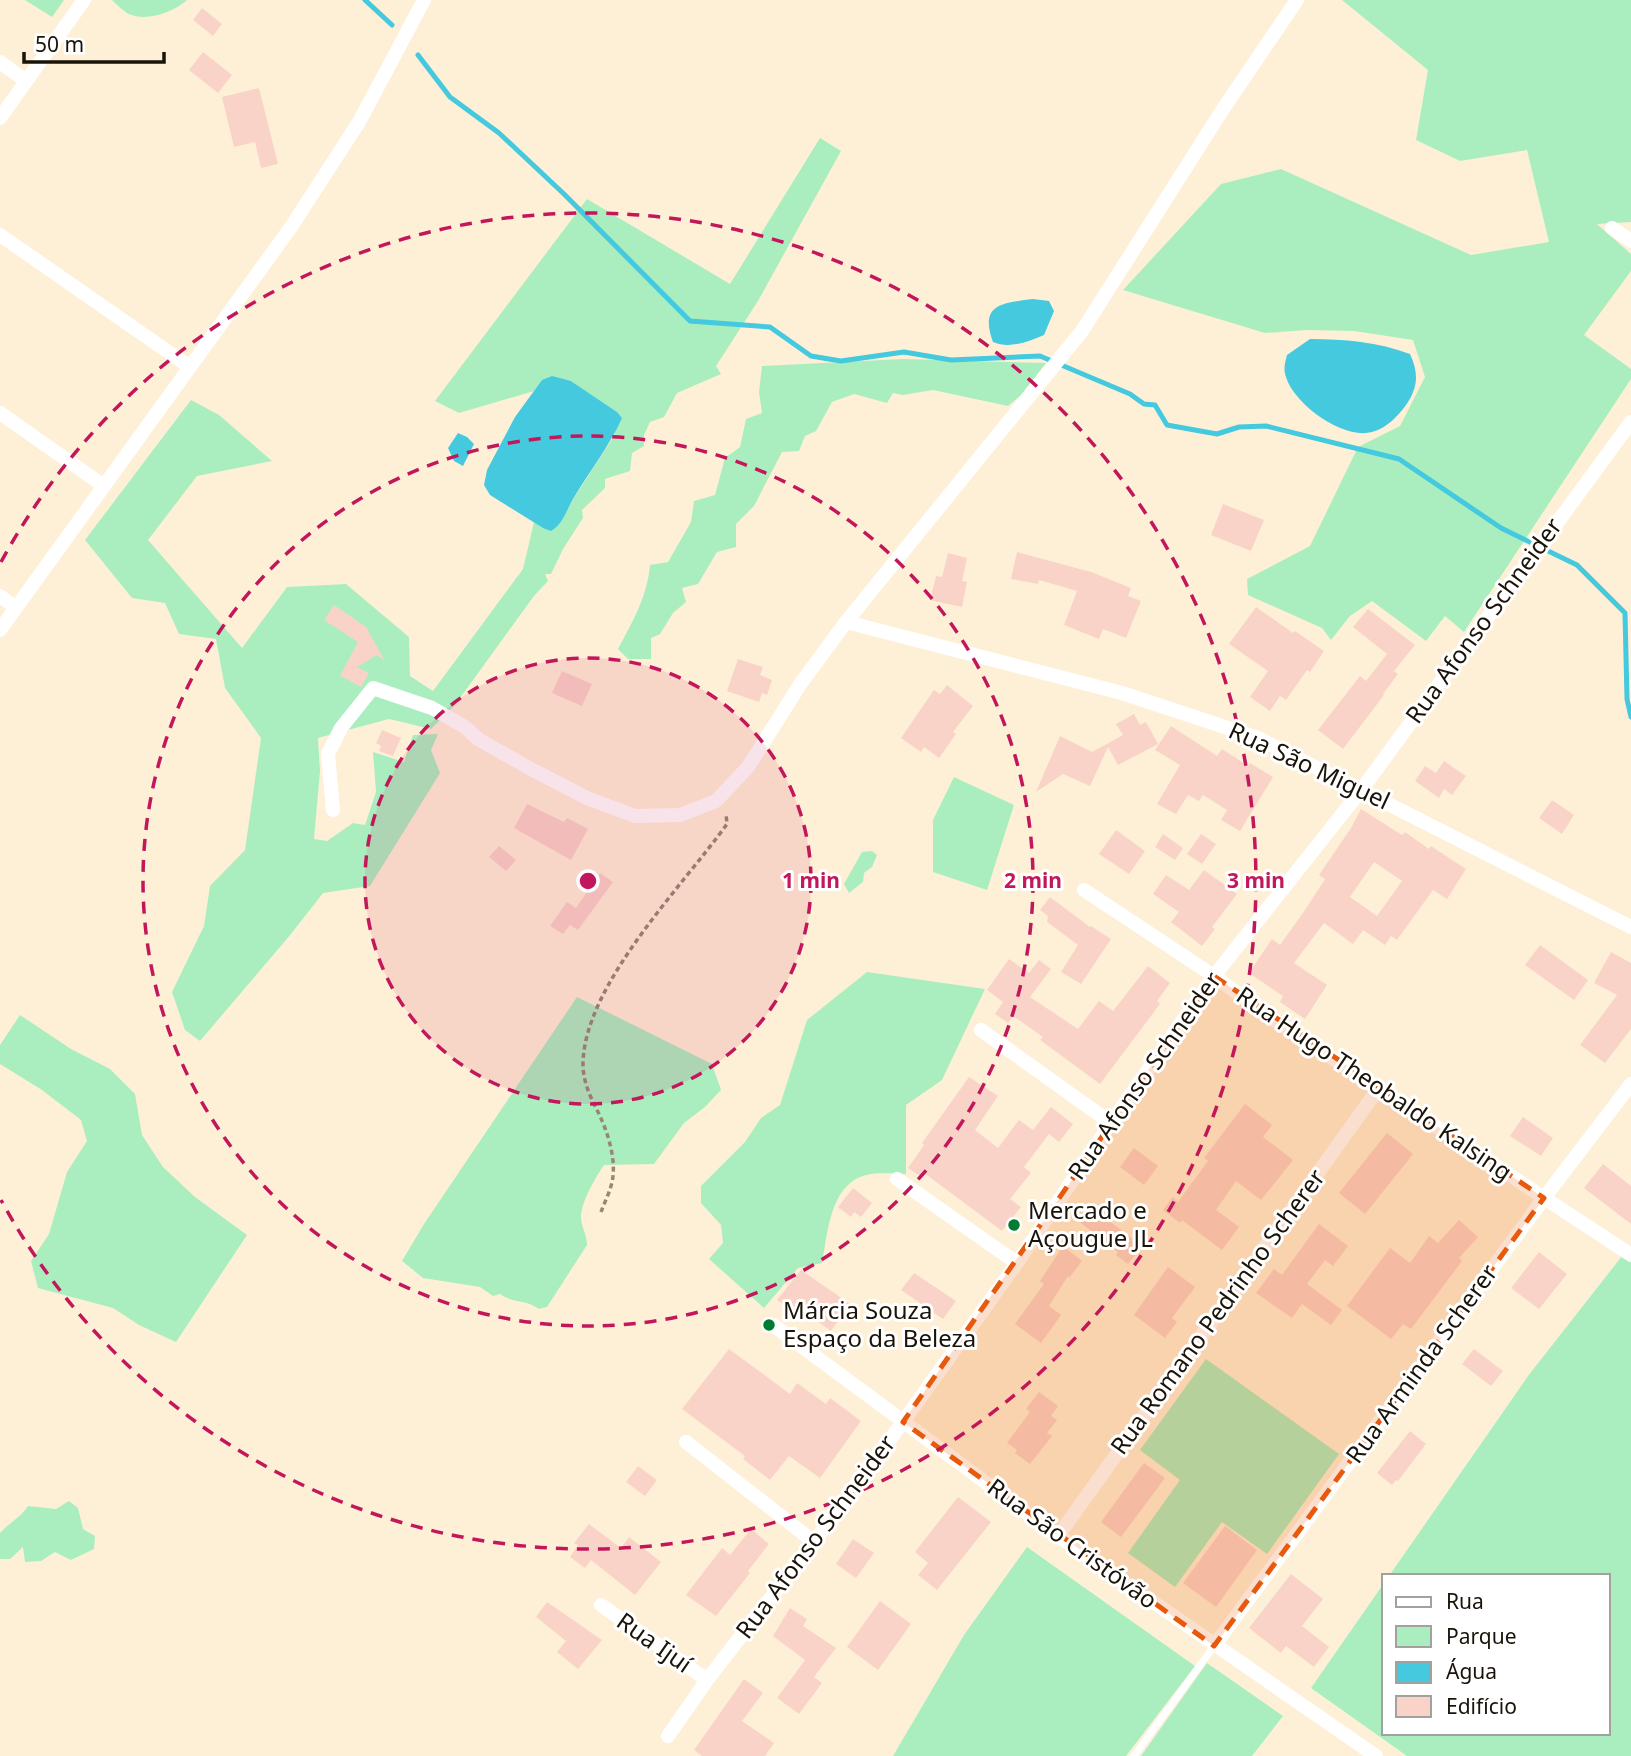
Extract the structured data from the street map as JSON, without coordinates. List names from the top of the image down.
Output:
{
  "streets": {
    "street": [
      "Rua Afonso Schneider",
      "Rua São Miguel",
      "Rua Hugo Theobaldo Kalsing",
      "Rua Romano Pedrinho Scherer",
      "Rua Arminda Scherer",
      "Rua São Cristóvão",
      "Rua Ijuí"
    ]
  },
  "crossings": [
    ["Rua Afonso Schneider", "Rua São Miguel"],
    ["Rua Afonso Schneider", "Rua Hugo Theobaldo Kalsing"],
    ["Rua Afonso Schneider", "Rua São Cristóvão"],
    ["Rua Afonso Schneider", "Rua Ijuí"],
    ["Rua Hugo Theobaldo Kalsing", "Rua Romano Pedrinho Scherer"],
    ["Rua Hugo Theobaldo Kalsing", "Rua Arminda Scherer"],
    ["Rua Romano Pedrinho Scherer", "Rua São Cristóvão"],
    ["Rua Arminda Scherer", "Rua São Cristóvão"]
  ],
  "places": ["Mercado e Açougue JL", "Márcia Souza Espaço da Beleza"],
  "legend": [
    "Rua",
    "Parque",
    "Água",
    "Edifício"
  ],
  "scale_bar": "50 m",
  "rings": ["1 min", "2 min", "3 min"]
}
